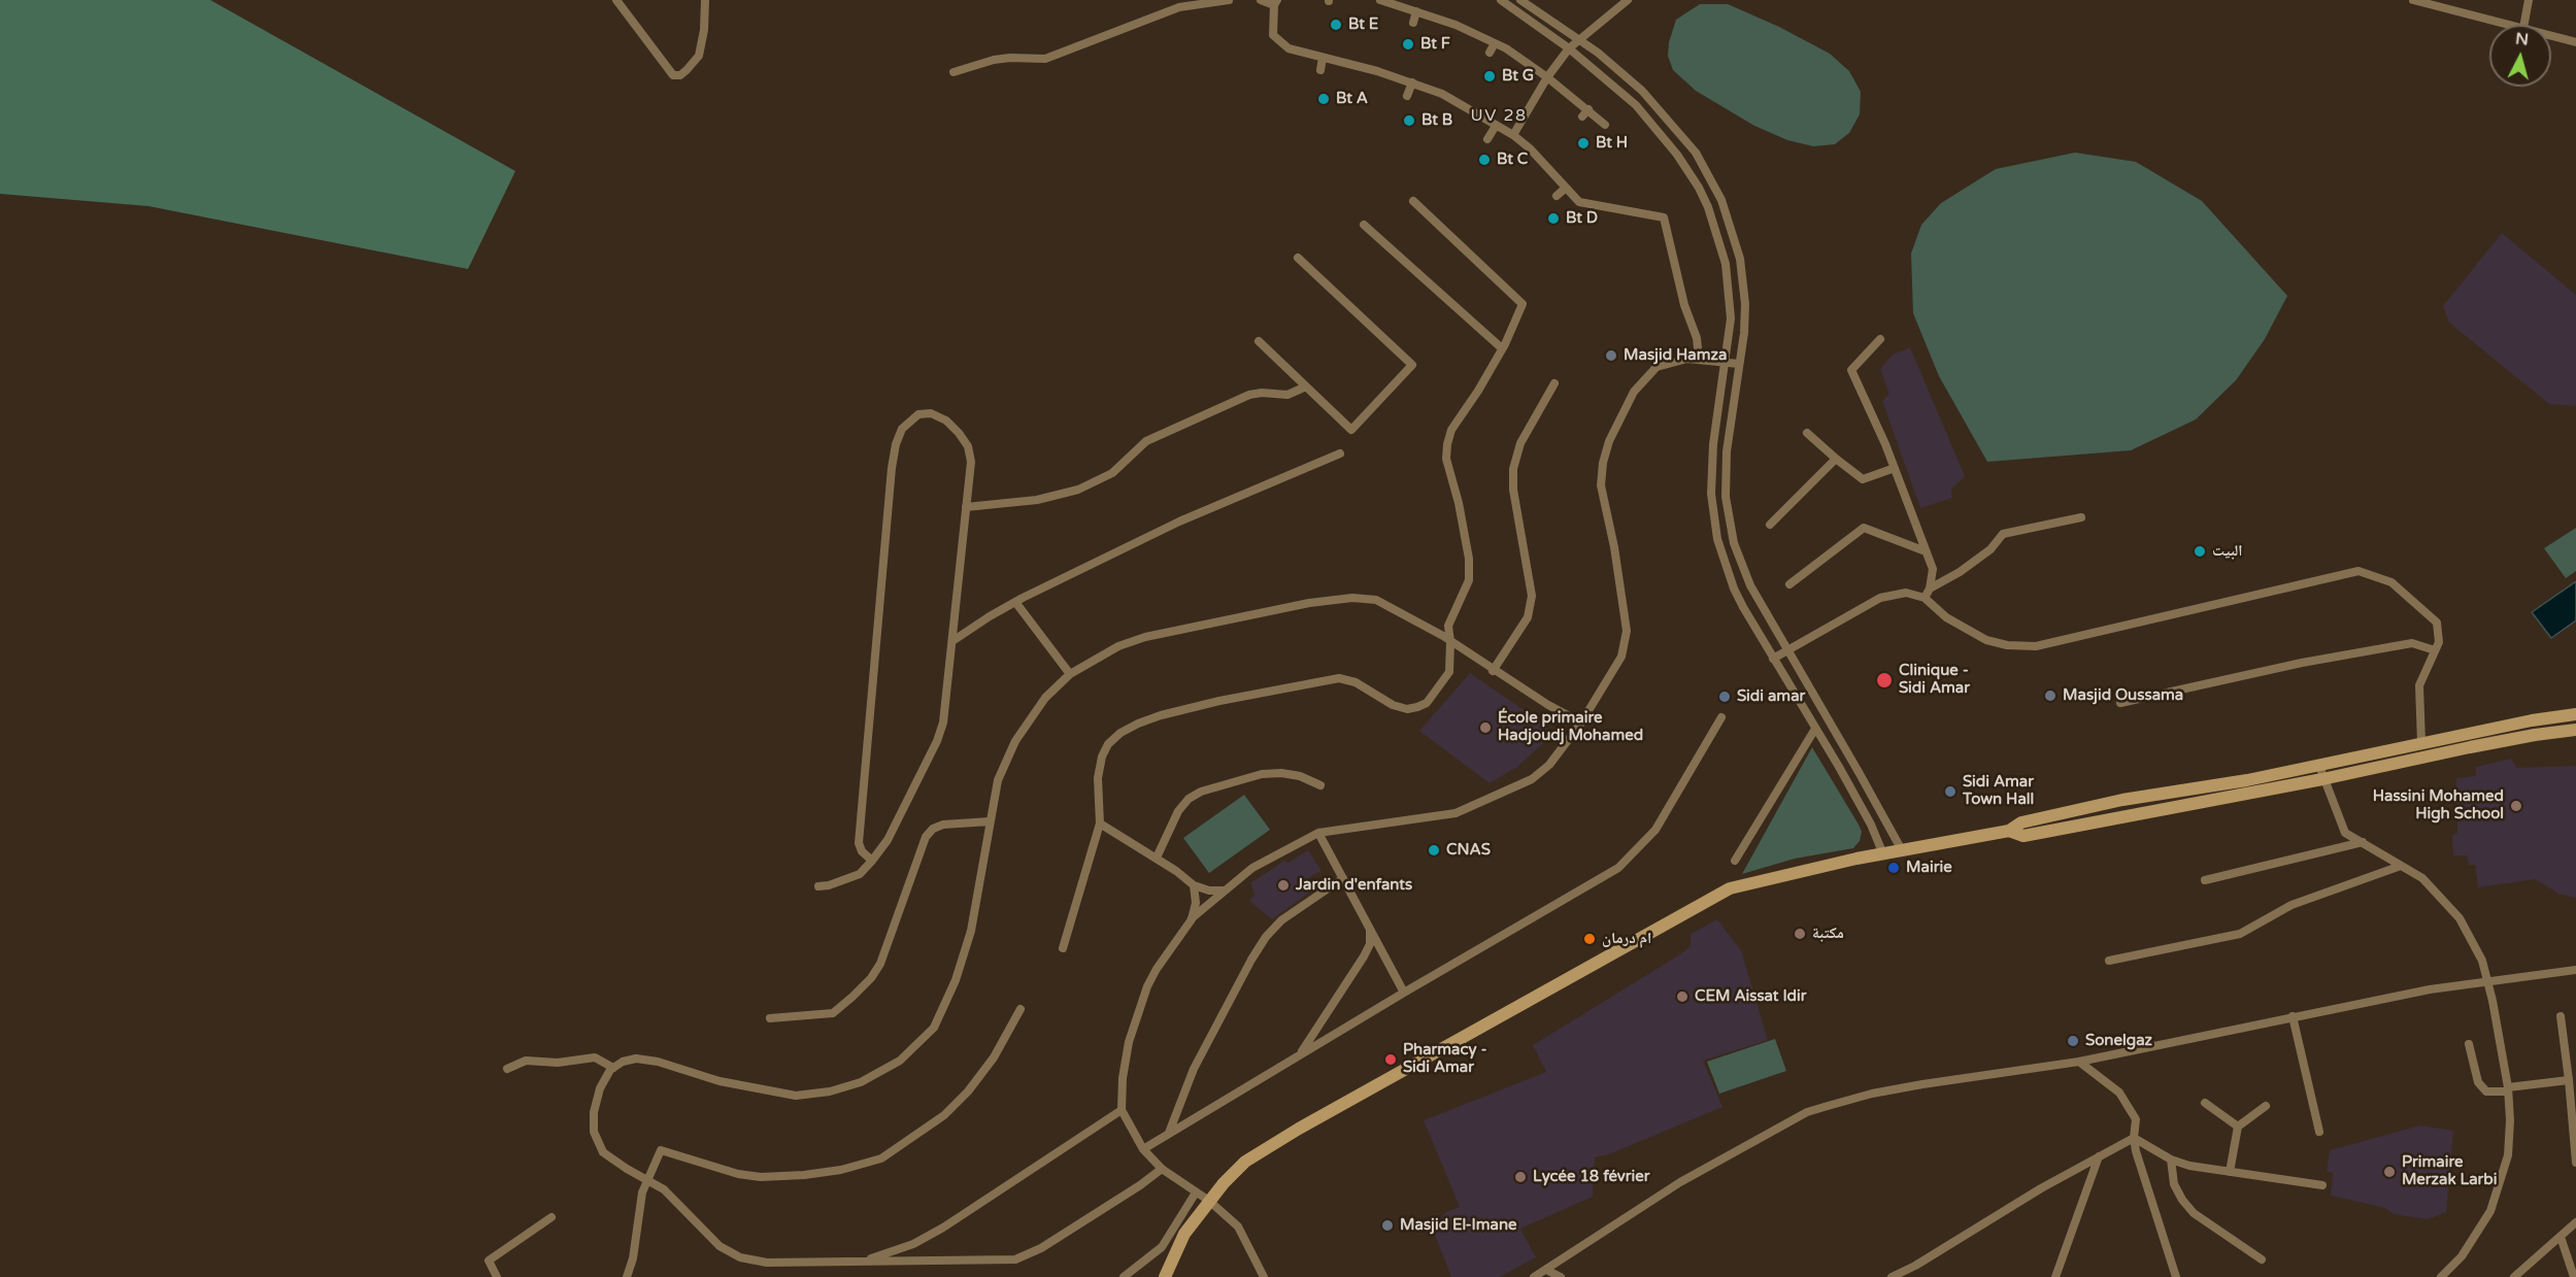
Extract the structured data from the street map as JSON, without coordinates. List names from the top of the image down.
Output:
{
  "districts": ["UV 28"],
  "places": [
    "Bt E",
    "Bt F",
    "Bt G",
    "Bt A",
    "Bt B",
    "Bt H",
    "Bt C",
    "Bt D",
    "Masjid Hamza",
    "البيت",
    "Clinique - Sidi Amar",
    "Masjid Oussama",
    "Sidi amar",
    "École primaire Hadjoudj Mohamed",
    "Sidi Amar Town Hall",
    "Hassini Mohamed High School",
    "CNAS",
    "Mairie",
    "Jardin d'enfants",
    "مكتبة",
    "ام درمان",
    "CEM Aissat Idir",
    "Sonelgaz",
    "Pharmacy - Sidi Amar",
    "Primaire Merzak Larbi",
    "Lycée 18 février",
    "Masjid El-Imane"
  ],
  "north": "top"
}
